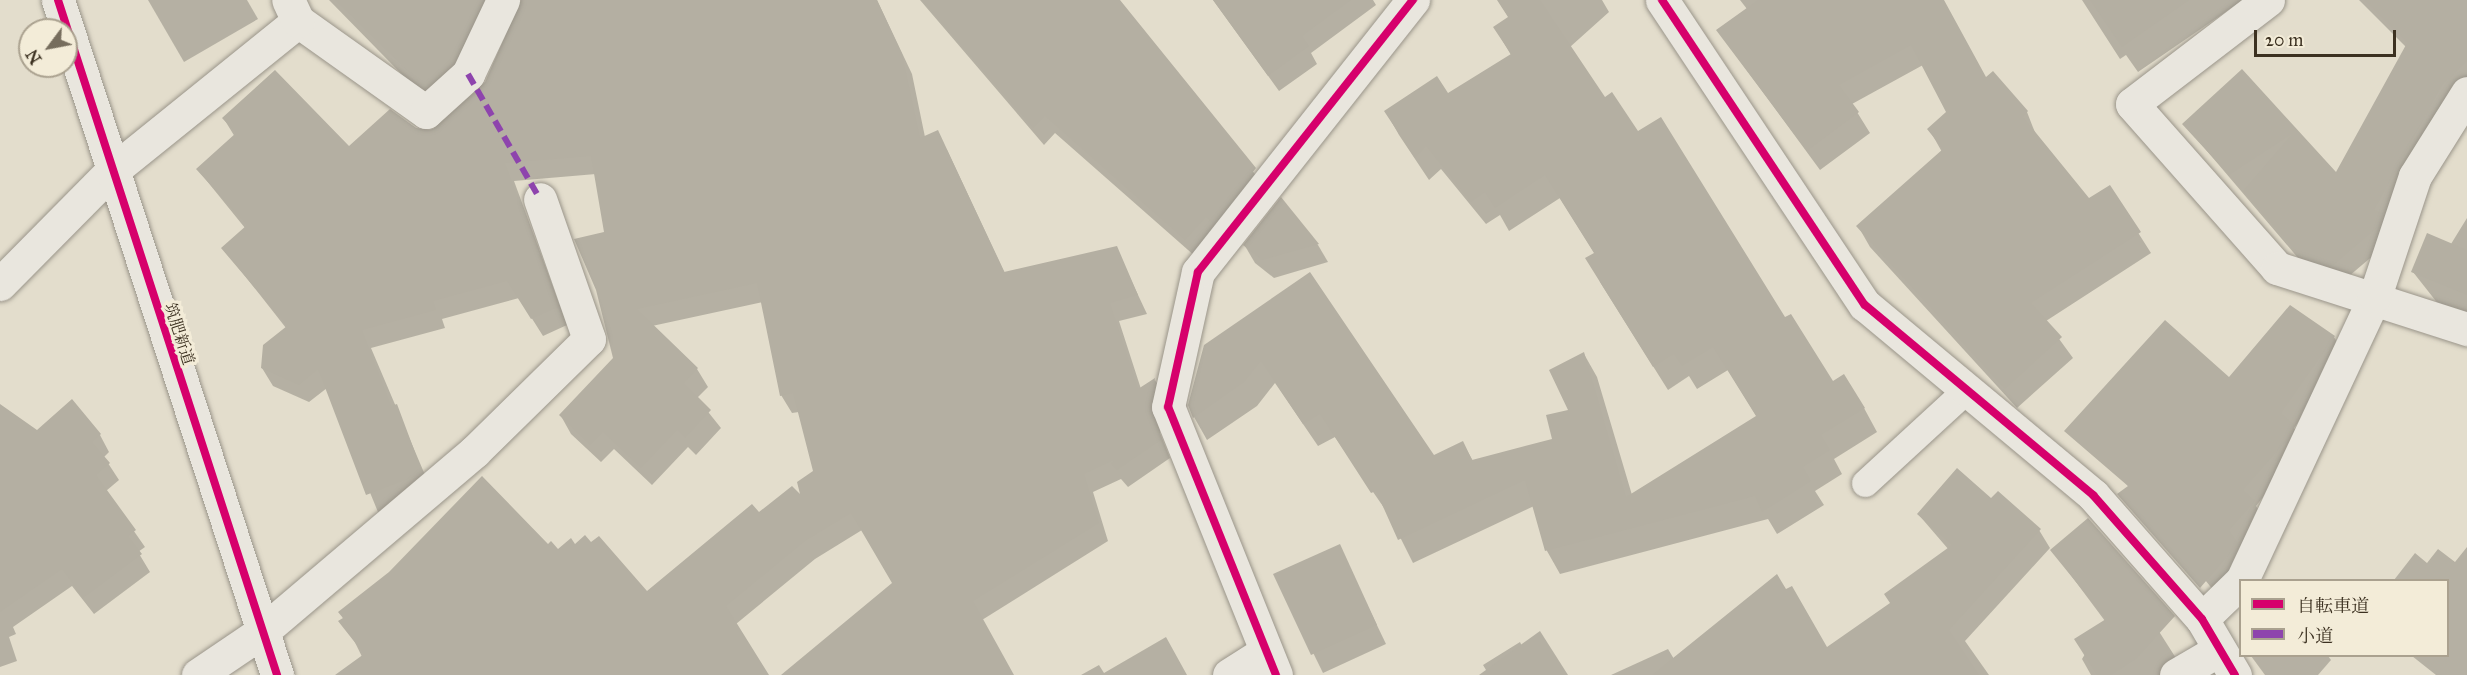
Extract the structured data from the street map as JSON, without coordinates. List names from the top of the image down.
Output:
{
  "streets": {
    "street": ["筑肥新道"]
  },
  "legend": ["自転車道", "小道"],
  "scale_bar": "20 m",
  "north": "bottom left"
}
